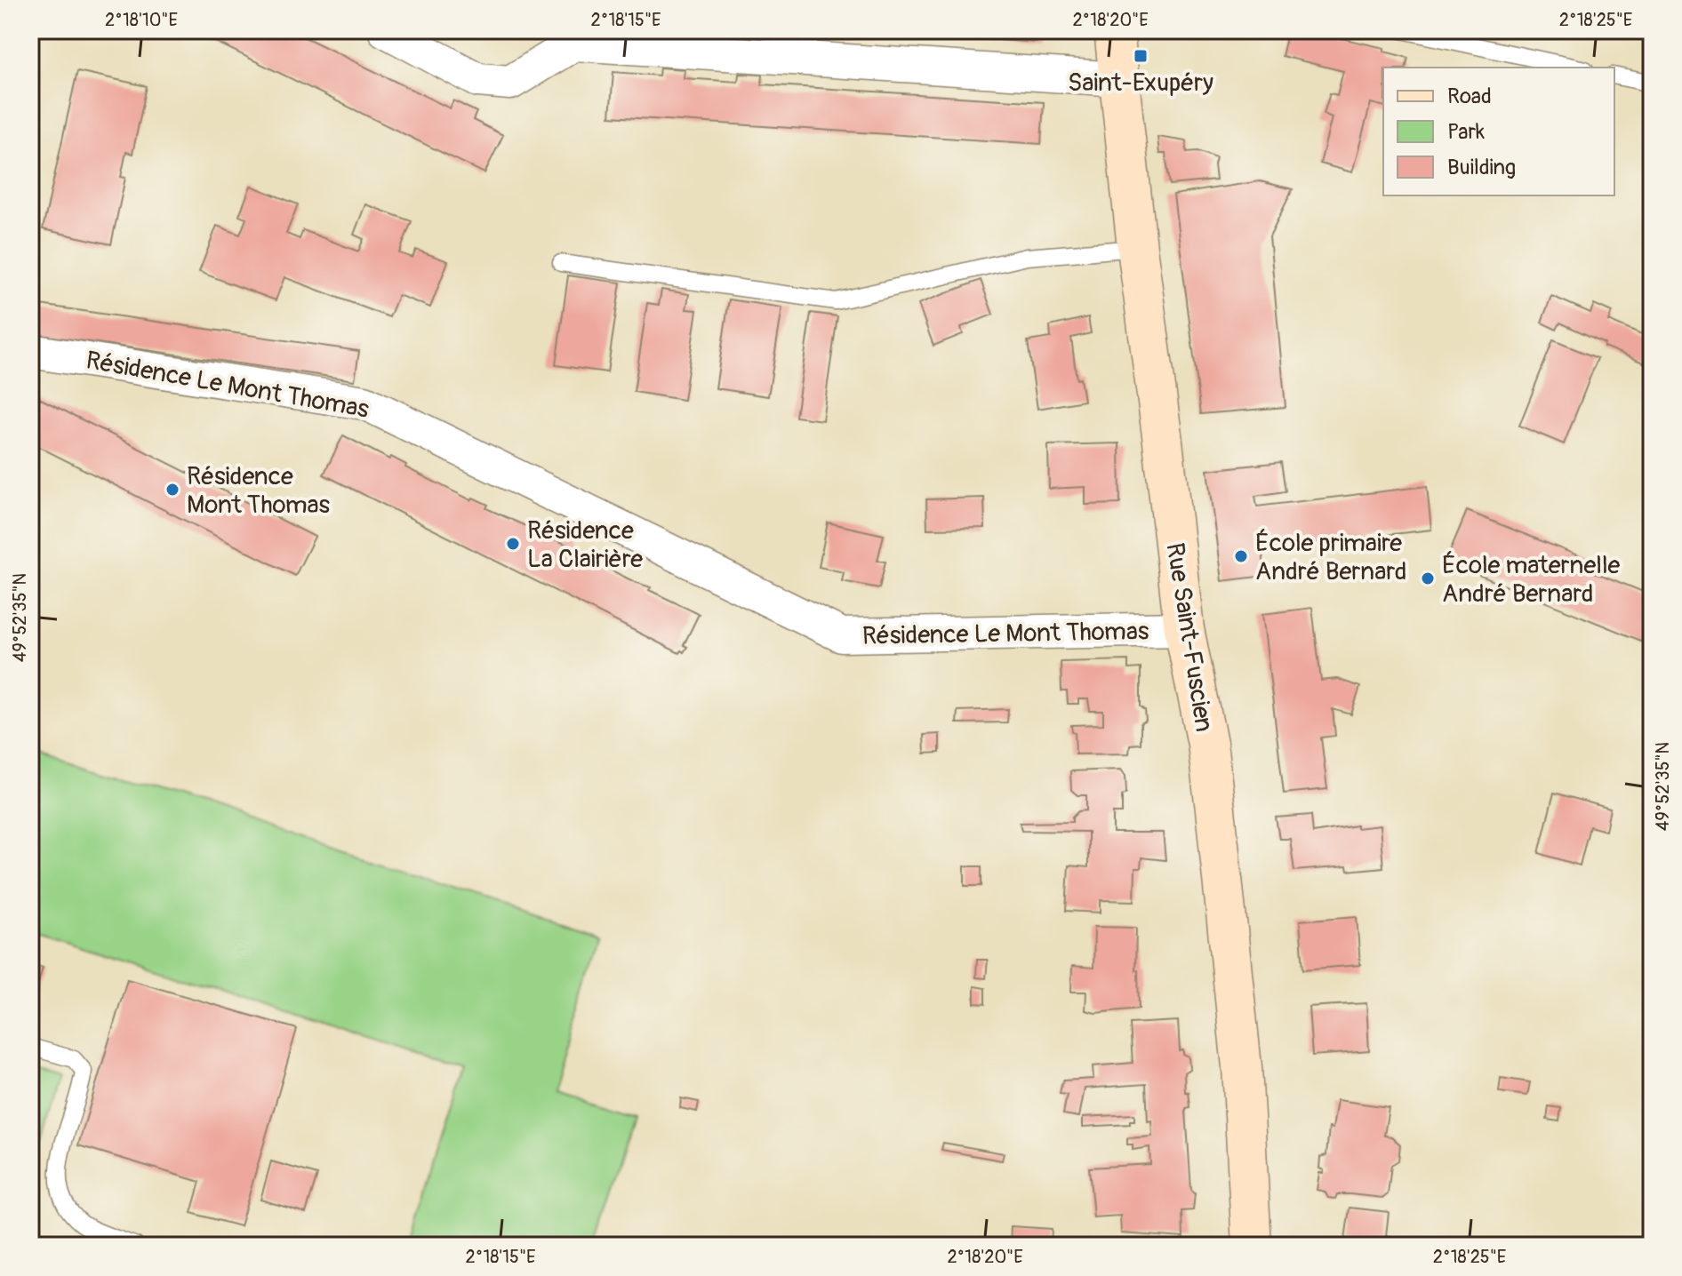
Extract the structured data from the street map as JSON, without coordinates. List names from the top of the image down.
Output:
{
  "streets": {
    "main road": ["Rue Saint-Fuscien"],
    "street": ["Résidence Le Mont Thomas"]
  },
  "crossings": [
    ["Résidence Le Mont Thomas", "Rue Saint-Fuscien"]
  ],
  "places": {
    "transit": ["Saint-Exupéry"],
    "other": [
      "Résidence Mont Thomas",
      "Résidence La Clairière",
      "École primaire André Bernard",
      "École maternelle André Bernard"
    ]
  },
  "legend": ["Road", "Park", "Building"],
  "coordinates": [
    "2°18'10\"E",
    "2°18'15\"E",
    "2°18'20\"E",
    "2°18'25\"E",
    "49°52'35\"N"
  ]
}
